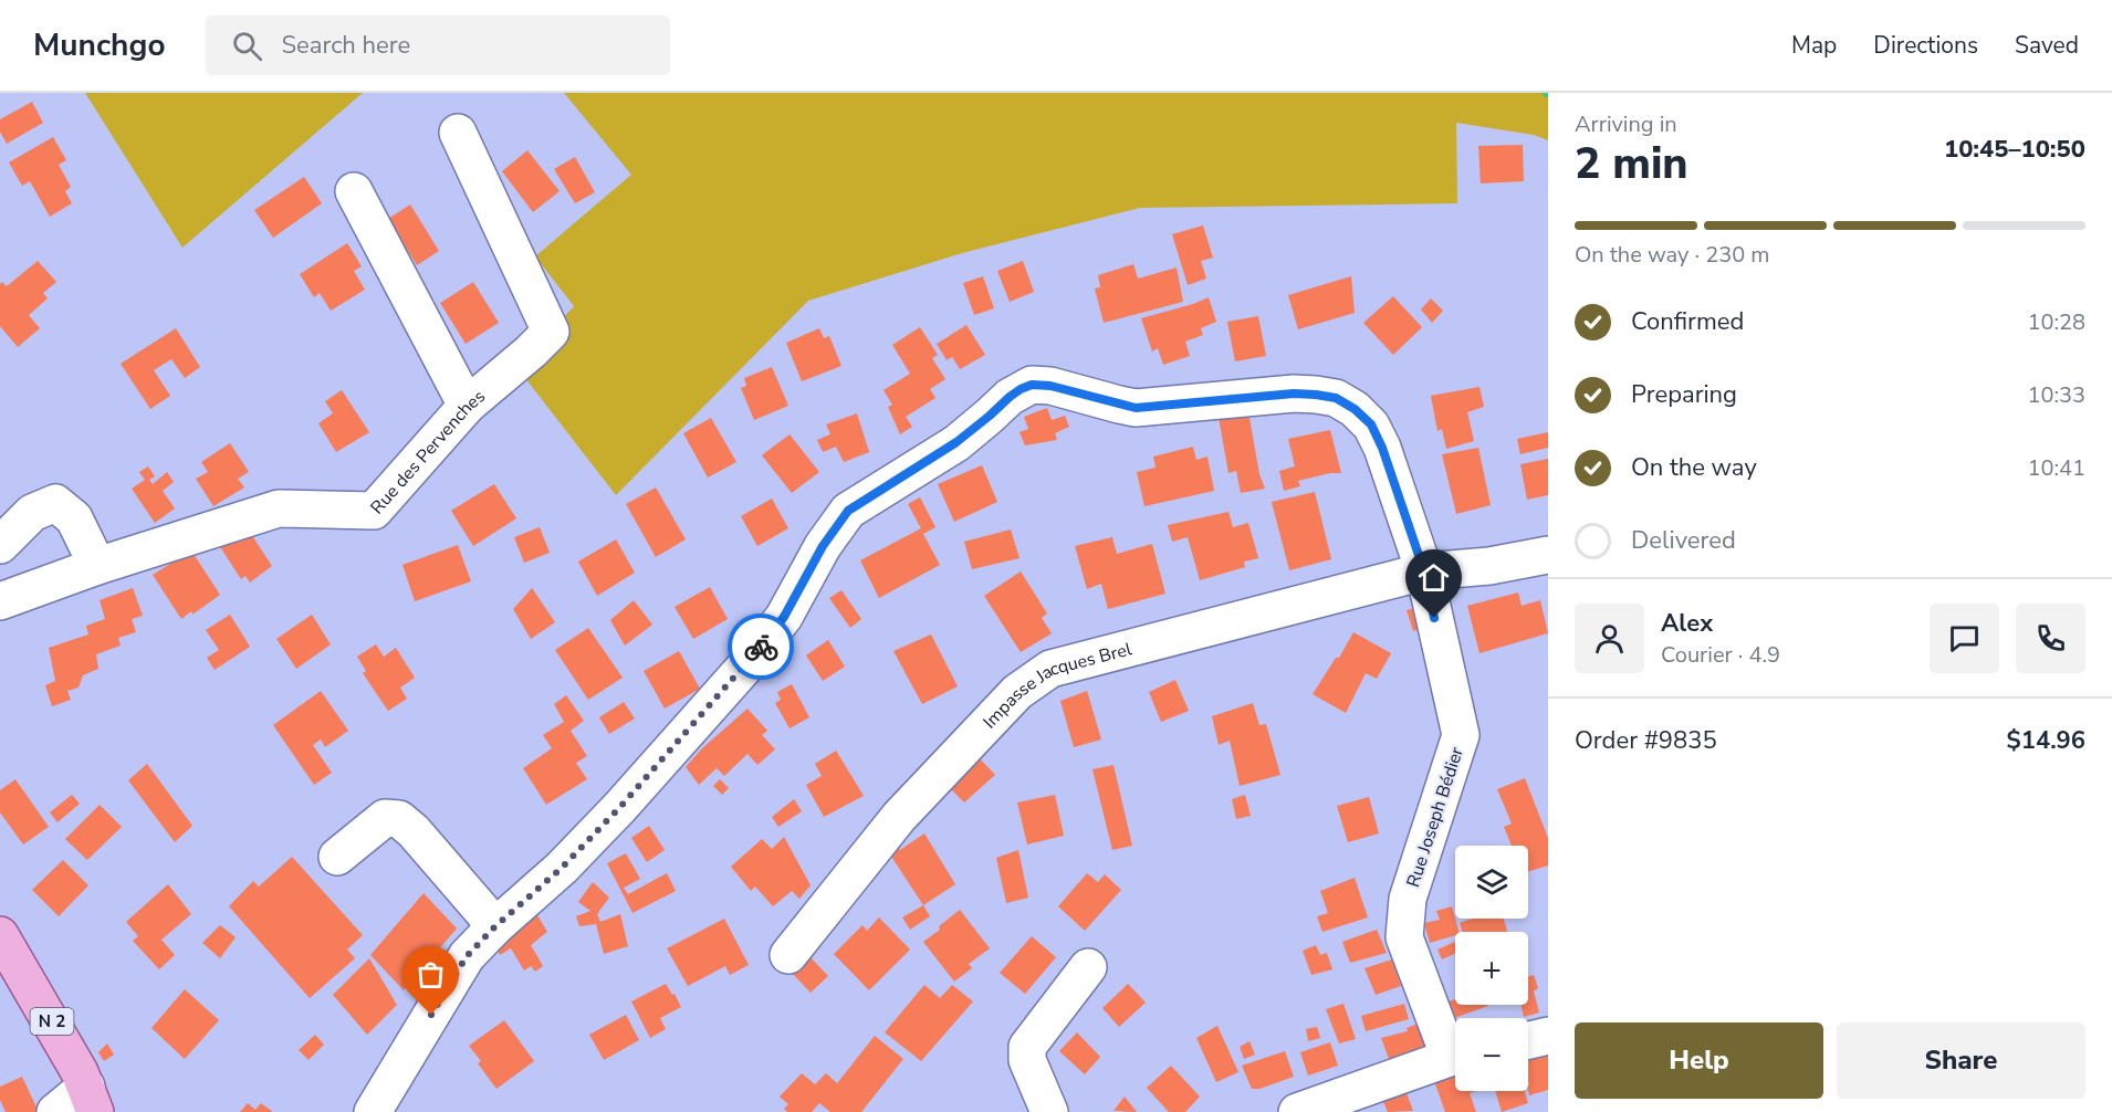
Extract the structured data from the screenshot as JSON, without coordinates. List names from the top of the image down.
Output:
{
  "streets": {
    "main road": ["N 2"],
    "street": ["Rue des Pervenches", "Impasse Jacques Brel", "Rue Joseph Bédier"]
  },
  "crossings": [
    ["Impasse Jacques Brel", "Rue Joseph Bédier"]
  ],
  "page": {
    "header": "Munchgo",
    "search": "Search here",
    "nav": ["Map", "Directions", "Saved"],
    "heading": ["2 min", "Arriving in", "10:45–10:50"],
    "panel": [
      "Alex",
      "Courier · 4.9",
      "Order #9835",
      "$14.96"
    ],
    "bar": "On the way · 230 m",
    "list": [
      ["Confirmed", "10:28"],
      ["Preparing", "10:33"],
      ["On the way", "10:41"],
      "Delivered"
    ],
    "map_buttons": ["+", "−"],
    "buttons": ["Help", "Share"]
  }
}
